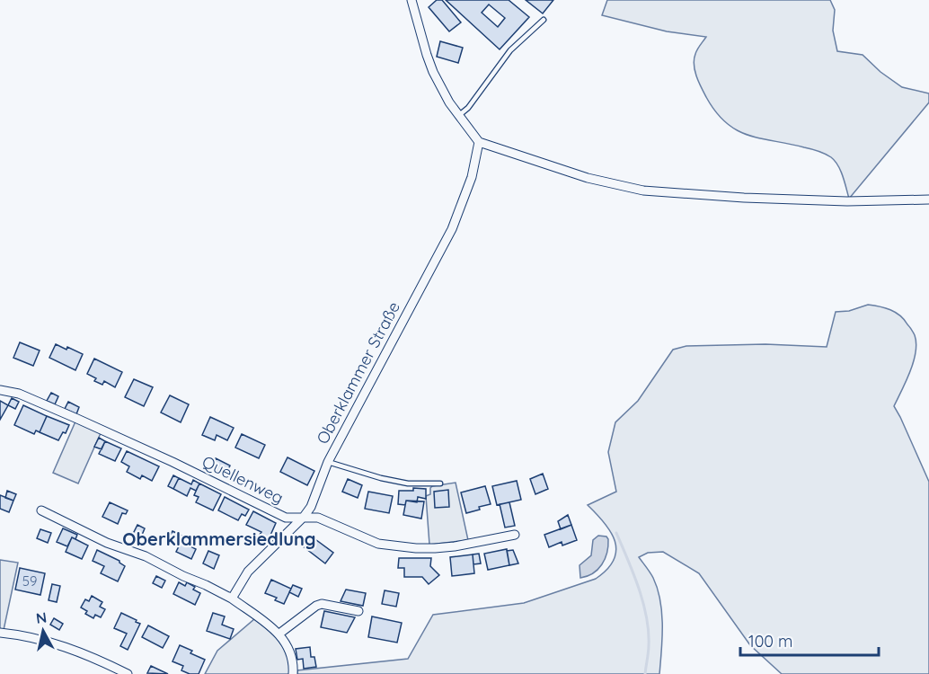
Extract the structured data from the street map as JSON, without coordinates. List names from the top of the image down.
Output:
{
  "streets": {
    "street": ["Oberklammer Straße", "Quellenweg"]
  },
  "crossings": [
    ["Oberklammer Straße", "Quellenweg"]
  ],
  "districts": ["Oberklammersiedlung"],
  "house_numbers": ["59"],
  "scale_bar": "100 m",
  "north": "top"
}
